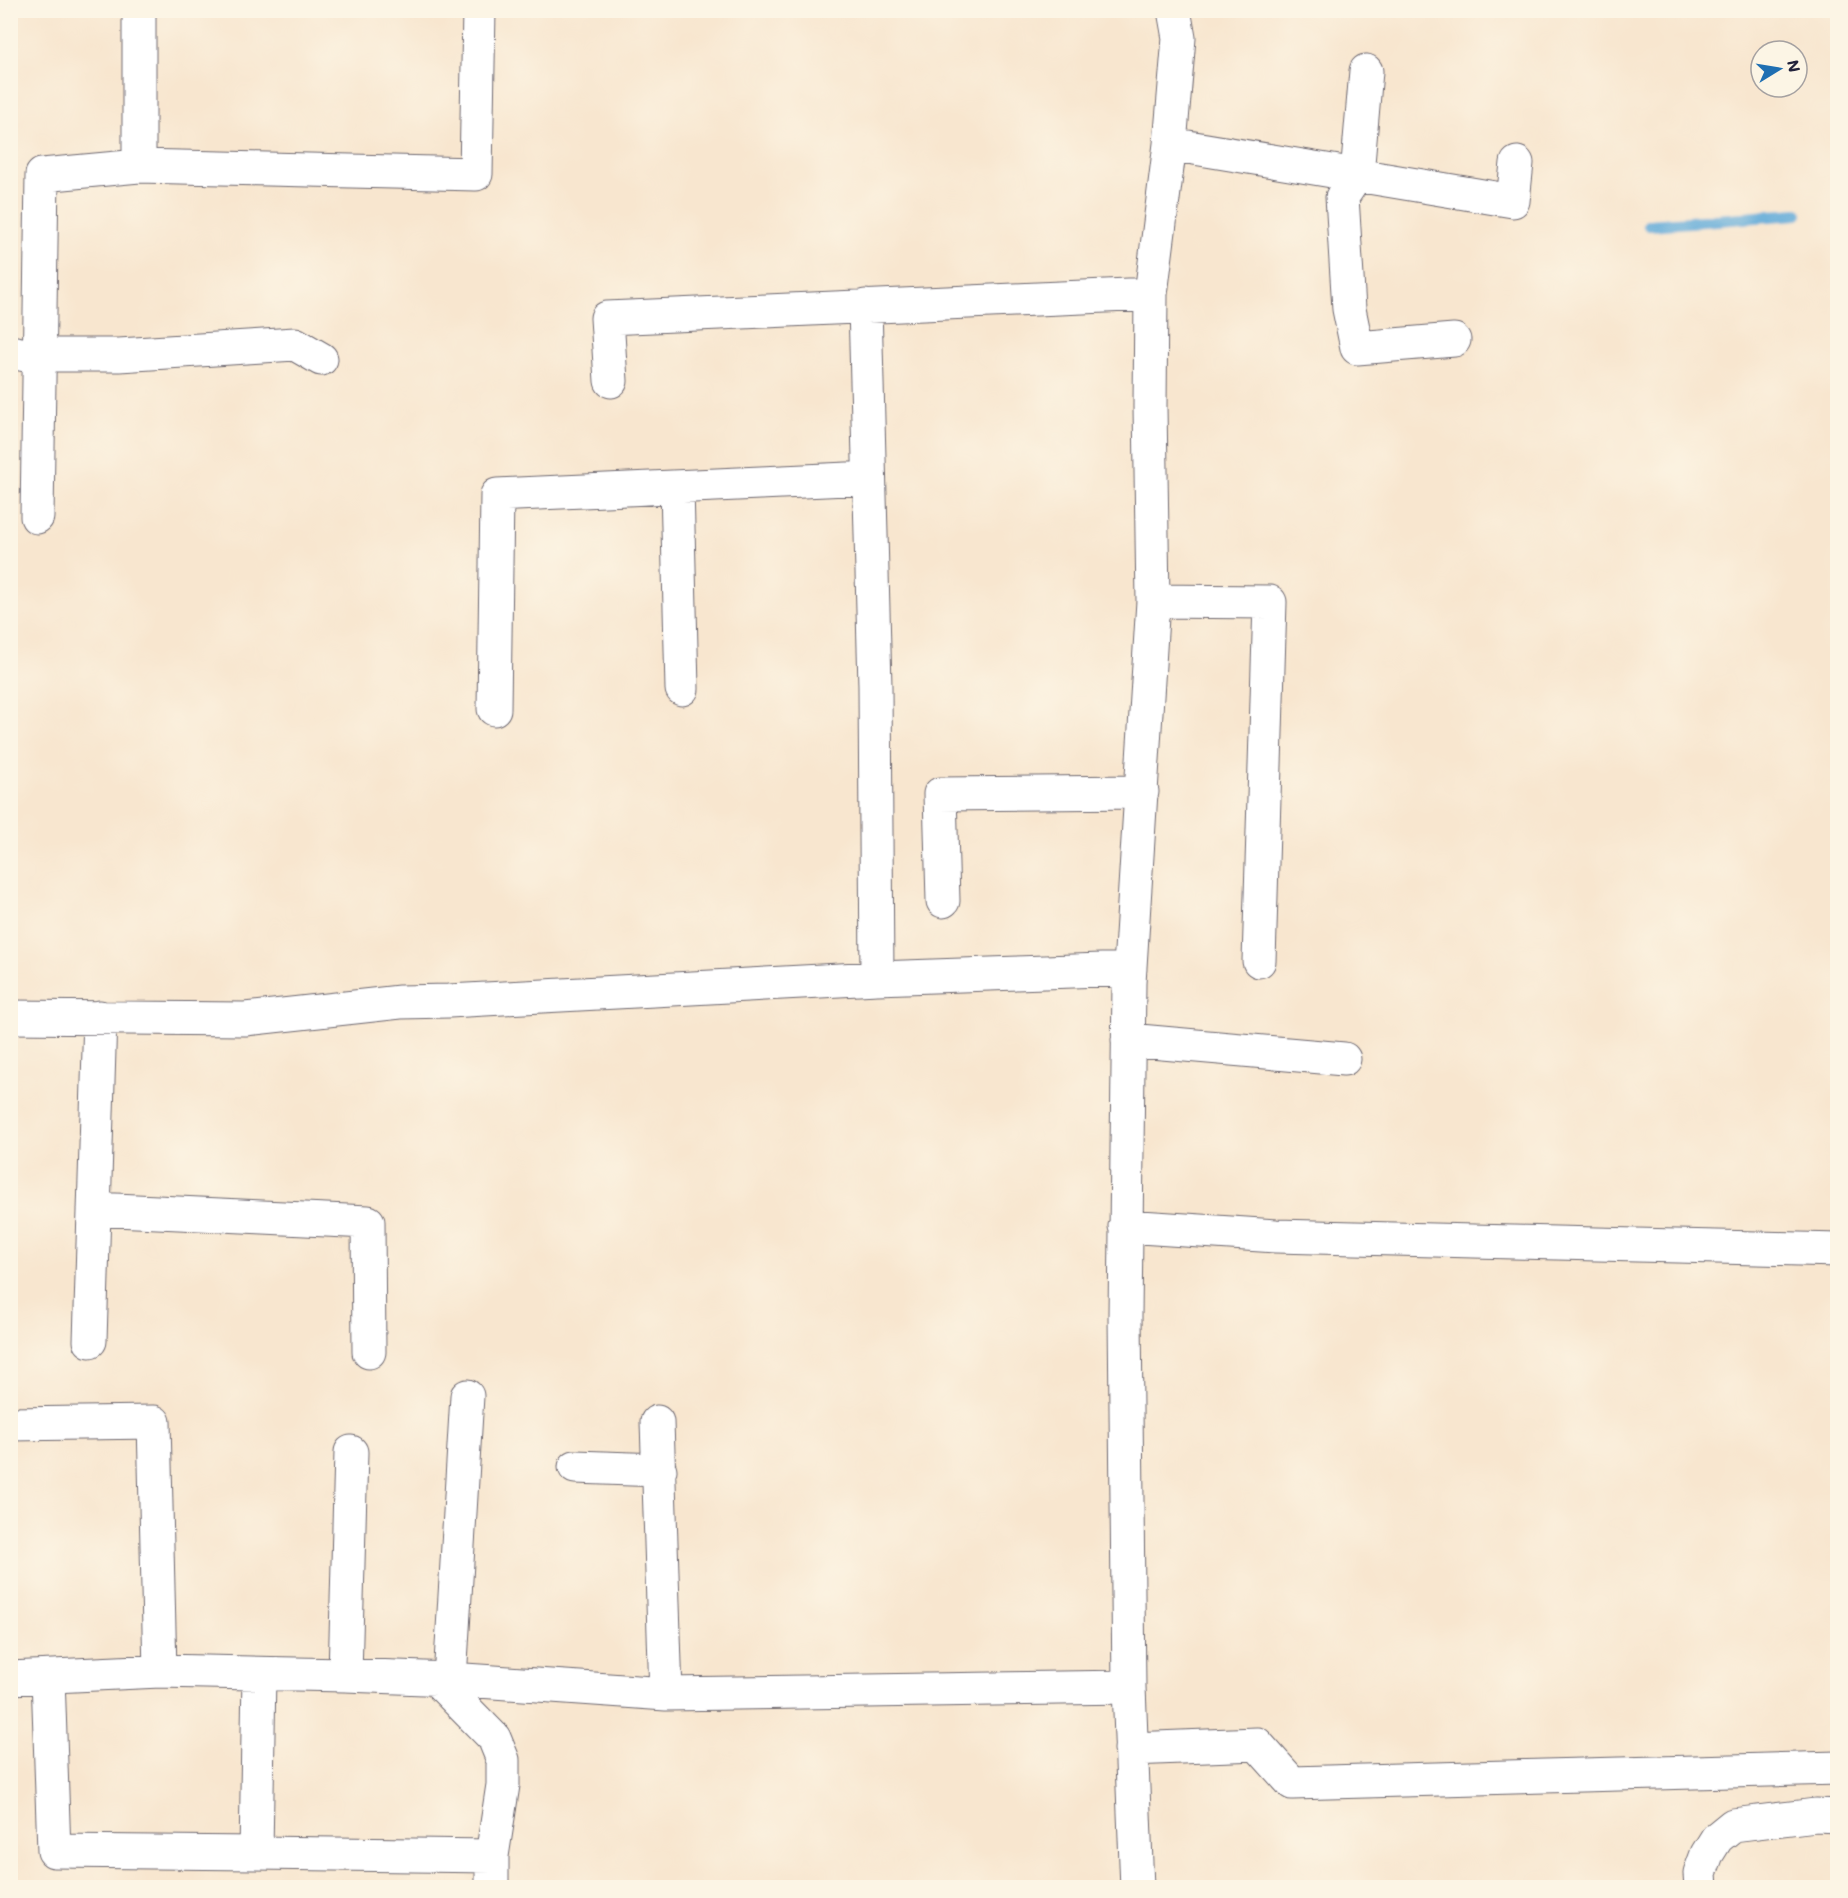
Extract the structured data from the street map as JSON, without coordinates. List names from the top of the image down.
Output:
{
  "north": "right"
}
